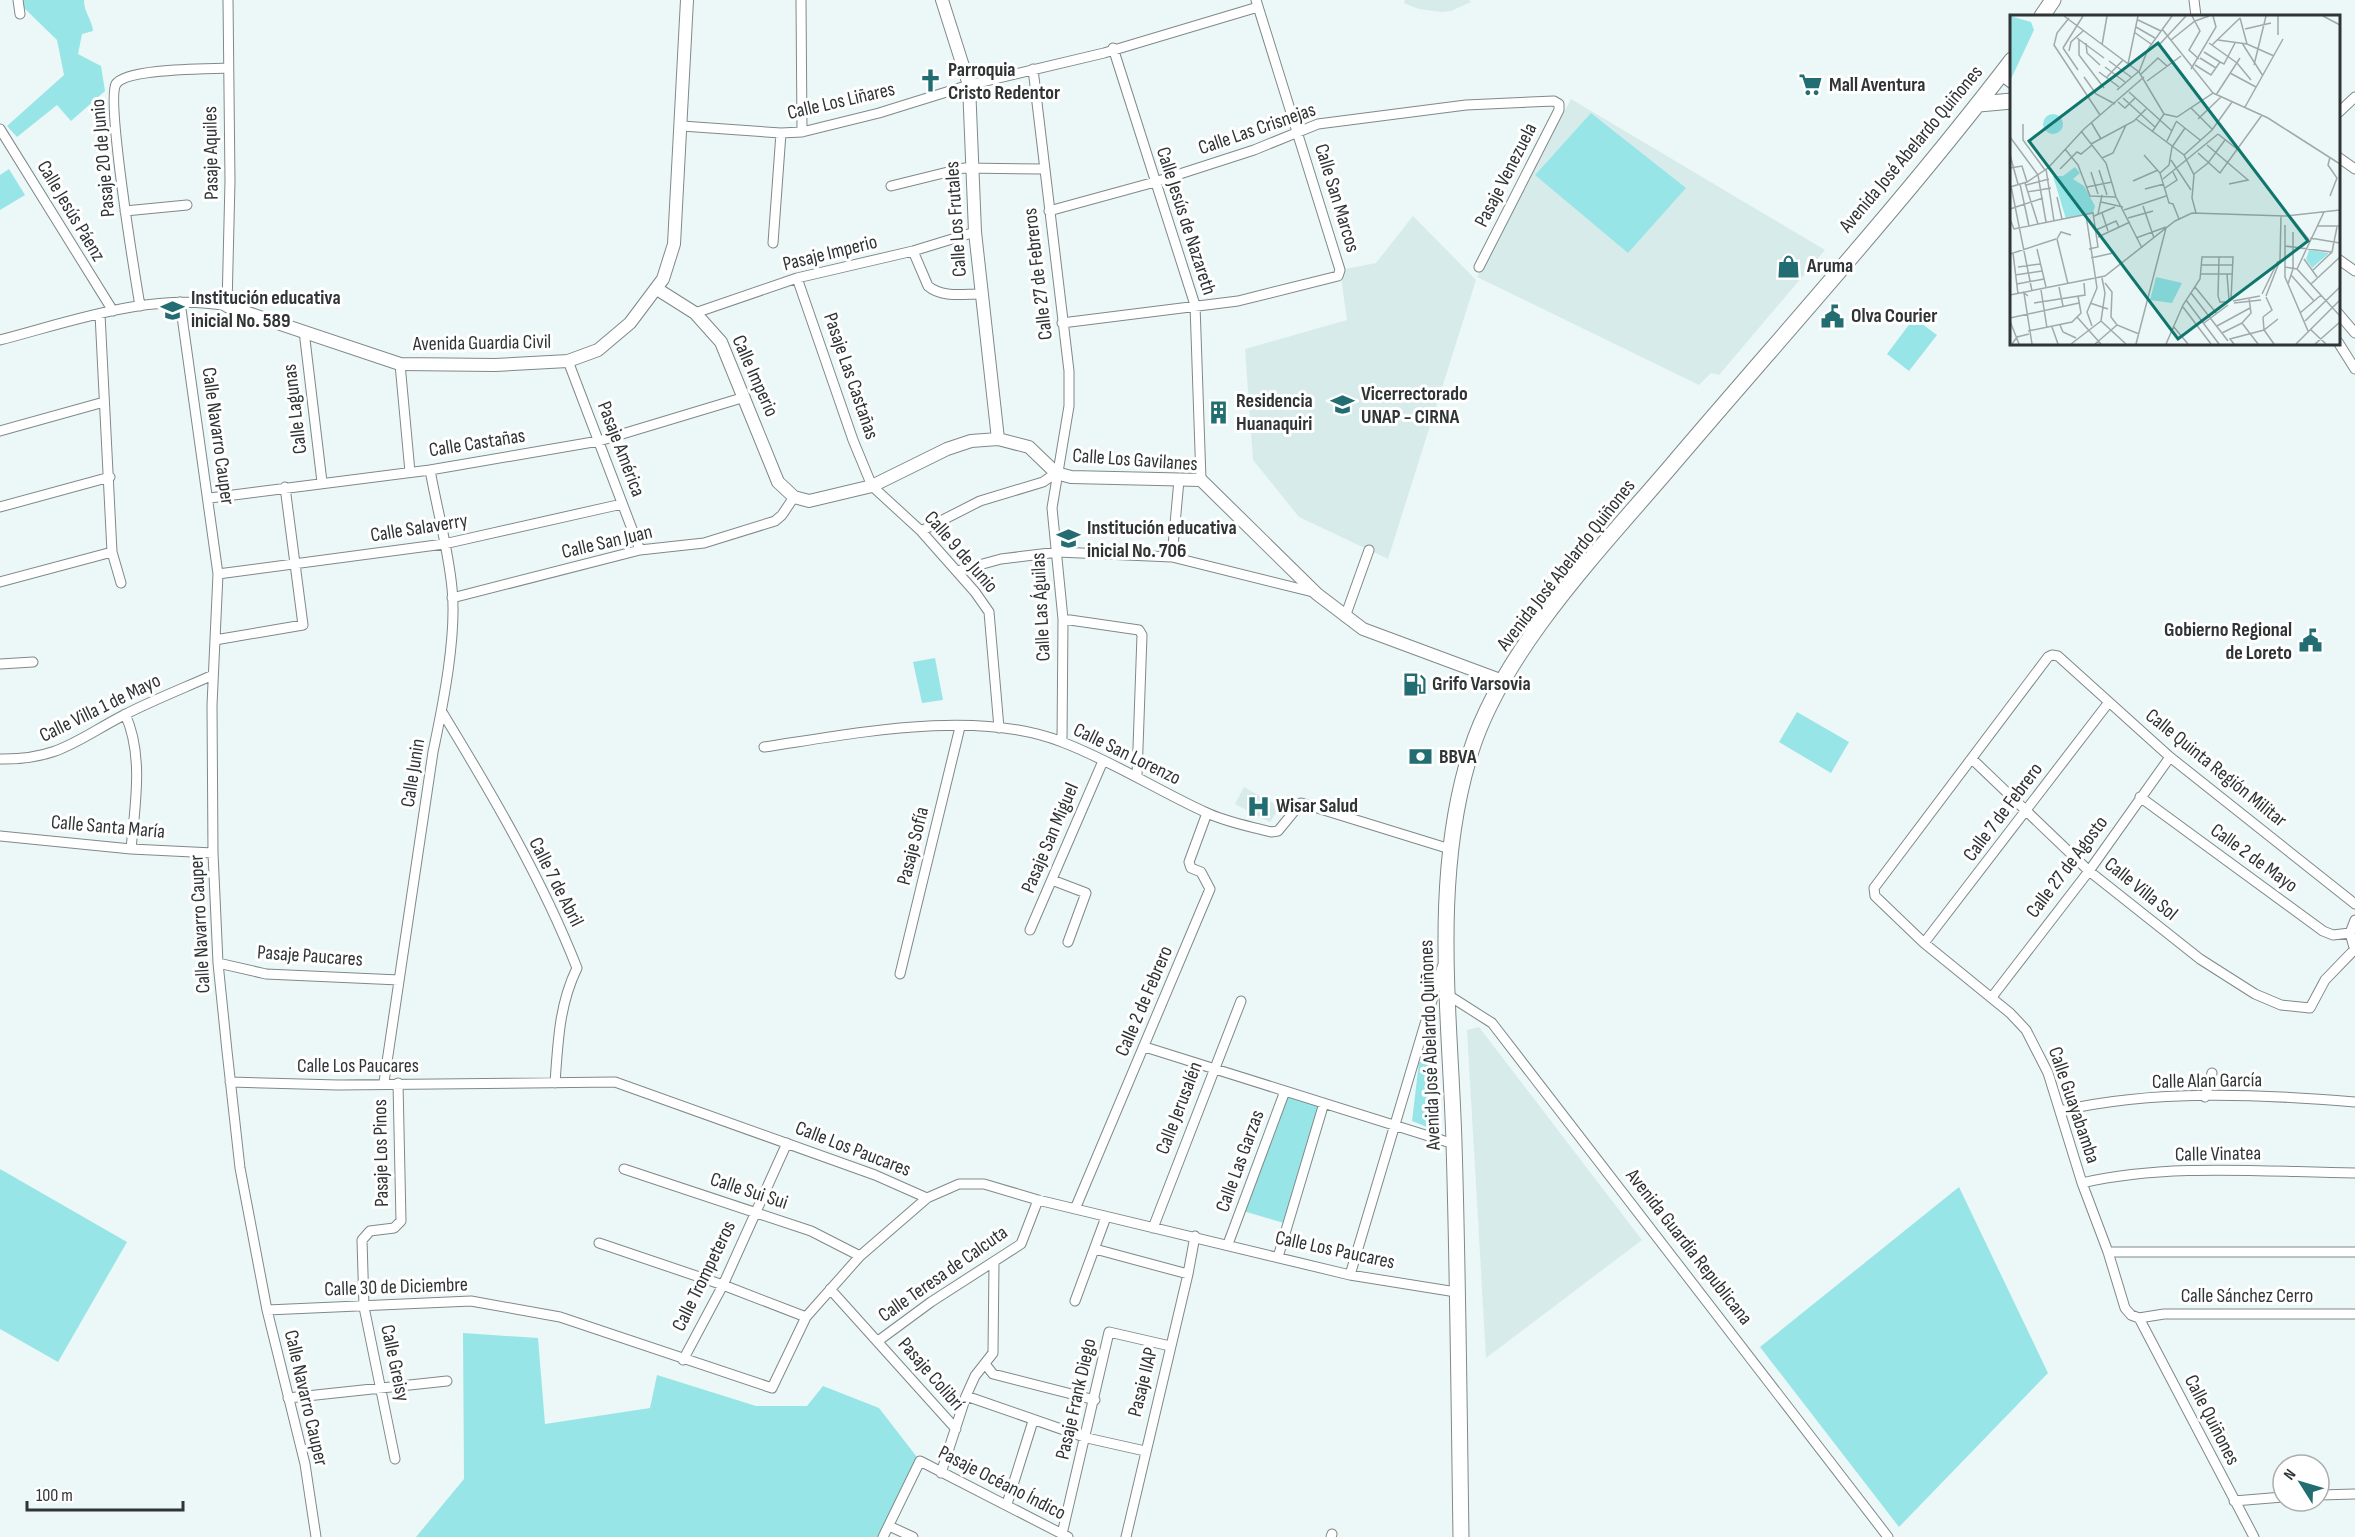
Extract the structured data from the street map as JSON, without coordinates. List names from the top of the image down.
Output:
{
  "streets": {
    "main road": ["Avenida José Abelardo Quiñones"],
    "street": [
      "Calle Los Liñares",
      "Calle Las Crisnejas",
      "Pasaje Aquiles",
      "Pasaje 20 de Junio",
      "Pasaje Venezuela",
      "Calle San Marcos",
      "Calle Jesús Páenz",
      "Calle Los Frutales",
      "Calle Jesús de Nazareth",
      "Pasaje Imperio",
      "Calle 27 de Febreros",
      "Avenida Guardia Civil",
      "Calle Imperio",
      "Pasaje Las Castañas",
      "Calle Lagunas",
      "Calle Navarro Cauper",
      "Calle Castañas",
      "Pasaje América",
      "Calle Los Gavilanes",
      "Calle Salaverry",
      "Calle San Juan",
      "Calle 9 de Junio",
      "Calle Las Águilas",
      "Calle Villa 1 de Mayo",
      "Calle San Lorenzo",
      "Calle Quinta Región Militar",
      "Calle Junin",
      "Calle 7 de Febrero",
      "Calle Santa María",
      "Pasaje San Miguel",
      "Pasaje Sofía",
      "Calle 2 de Mayo",
      "Calle 27 de Agosto",
      "Calle 7 de Abril",
      "Calle Villa Sol",
      "Pasaje Paucares",
      "Calle 2 de Febrero",
      "Calle Los Paucares",
      "Calle Alan García",
      "Calle Guayabamba",
      "Calle Jerusalén",
      "Pasaje Los Pinos",
      "Calle Vinatea",
      "Calle Las Garzas",
      "Calle Sui Sui",
      "Avenida Guardia Republicana",
      "Calle Teresa de Calcuta",
      "Calle Trompeteros",
      "Calle 30 de Diciembre",
      "Calle Sánchez Cerro",
      "Calle Greisy",
      "Pasaje Colibrí",
      "Pasaje IIAP",
      "Pasaje Frank Diego",
      "Calle Quiñones",
      "Pasaje Océano Índico"
    ]
  },
  "crossings": [
    ["Calle Los Liñares", "Calle San Marcos"],
    ["Calle Los Liñares", "Calle Los Frutales"],
    ["Calle Los Liñares", "Calle Jesús de Nazareth"],
    ["Calle Los Liñares", "Calle 27 de Febreros"],
    ["Calle Los Liñares", "Avenida Guardia Civil"],
    ["Calle Las Crisnejas", "Pasaje Venezuela"],
    ["Calle Las Crisnejas", "Calle San Marcos"],
    ["Calle Las Crisnejas", "Calle Jesús de Nazareth"],
    ["Calle Las Crisnejas", "Calle 27 de Febreros"],
    ["Avenida José Abelardo Quiñones", "Calle Los Gavilanes"],
    ["Avenida José Abelardo Quiñones", "Calle San Lorenzo"],
    ["Avenida José Abelardo Quiñones", "Calle Los Paucares"],
    ["Avenida José Abelardo Quiñones", "Avenida Guardia Republicana"],
    ["Pasaje Aquiles", "Pasaje 20 de Junio"],
    ["Pasaje Aquiles", "Avenida Guardia Civil"],
    ["Pasaje 20 de Junio", "Avenida Guardia Civil"],
    ["Calle San Marcos", "Calle Jesús de Nazareth"],
    ["Calle Jesús Páenz", "Avenida Guardia Civil"],
    ["Calle Los Frutales", "Pasaje Imperio"],
    ["Calle Los Frutales", "Calle Los Gavilanes"],
    ["Calle Jesús de Nazareth", "Calle Los Gavilanes"],
    ["Pasaje Imperio", "Calle Imperio"],
    ["Pasaje Imperio", "Pasaje Las Castañas"],
    ["Calle 27 de Febreros", "Calle Los Gavilanes"],
    ["Calle 27 de Febreros", "Calle Las Águilas"],
    ["Avenida Guardia Civil", "Calle Imperio"],
    ["Avenida Guardia Civil", "Calle Lagunas"],
    ["Avenida Guardia Civil", "Calle Navarro Cauper"],
    ["Avenida Guardia Civil", "Pasaje América"],
    ["Calle Imperio", "Calle Castañas"],
    ["Calle Imperio", "Calle Los Gavilanes"],
    ["Calle Imperio", "Calle San Juan"],
    ["Pasaje Las Castañas", "Calle Los Gavilanes"],
    ["Pasaje Las Castañas", "Calle 9 de Junio"],
    ["Calle Lagunas", "Calle Castañas"],
    ["Calle Navarro Cauper", "Calle Castañas"],
    ["Calle Navarro Cauper", "Calle Salaverry"],
    ["Calle Navarro Cauper", "Calle Villa 1 de Mayo"],
    ["Calle Navarro Cauper", "Calle Santa María"],
    ["Calle Navarro Cauper", "Pasaje Paucares"],
    ["Calle Navarro Cauper", "Calle Los Paucares"],
    ["Calle Navarro Cauper", "Calle 30 de Diciembre"],
    ["Calle Castañas", "Pasaje América"],
    ["Calle Castañas", "Calle Junin"],
    ["Pasaje América", "Calle Salaverry"],
    ["Pasaje América", "Calle San Juan"],
    ["Calle Los Gavilanes", "Calle San Juan"],
    ["Calle Los Gavilanes", "Calle 9 de Junio"],
    ["Calle Los Gavilanes", "Calle Las Águilas"],
    ["Calle Salaverry", "Calle Junin"],
    ["Calle San Juan", "Calle Junin"],
    ["Calle 9 de Junio", "Calle San Lorenzo"],
    ["Calle Las Águilas", "Calle San Lorenzo"],
    ["Calle San Lorenzo", "Pasaje San Miguel"],
    ["Calle San Lorenzo", "Pasaje Sofía"],
    ["Calle San Lorenzo", "Calle 2 de Febrero"],
    ["Calle Quinta Región Militar", "Calle 7 de Febrero"],
    ["Calle Quinta Región Militar", "Calle 27 de Agosto"],
    ["Calle Quinta Región Militar", "Calle Villa Sol"],
    ["Calle Quinta Región Militar", "Calle Guayabamba"],
    ["Calle Junin", "Calle 7 de Abril"],
    ["Calle Junin", "Pasaje Paucares"],
    ["Calle Junin", "Calle Los Paucares"],
    ["Calle 7 de Febrero", "Calle Villa Sol"],
    ["Calle 7 de Febrero", "Calle Guayabamba"],
    ["Calle 2 de Mayo", "Calle 27 de Agosto"],
    ["Calle 27 de Agosto", "Calle Villa Sol"],
    ["Calle 27 de Agosto", "Calle Guayabamba"],
    ["Calle 7 de Abril", "Calle Los Paucares"],
    ["Calle Villa Sol", "Calle Guayabamba"],
    ["Calle 2 de Febrero", "Calle Los Paucares"],
    ["Calle Los Paucares", "Calle Jerusalén"],
    ["Calle Los Paucares", "Pasaje Los Pinos"],
    ["Calle Los Paucares", "Calle Las Garzas"],
    ["Calle Los Paucares", "Calle Teresa de Calcuta"],
    ["Calle Los Paucares", "Calle Trompeteros"],
    ["Calle Los Paucares", "Pasaje IIAP"],
    ["Calle Alan García", "Calle Guayabamba"],
    ["Calle Guayabamba", "Calle Vinatea"],
    ["Calle Guayabamba", "Calle Sánchez Cerro"],
    ["Calle Guayabamba", "Calle Quiñones"],
    ["Pasaje Los Pinos", "Calle Greisy"],
    ["Calle Sui Sui", "Calle Trompeteros"],
    ["Calle Teresa de Calcuta", "Pasaje Colibrí"],
    ["Calle Trompeteros", "Calle 30 de Diciembre"],
    ["Calle 30 de Diciembre", "Calle Greisy"],
    ["Calle Sánchez Cerro", "Calle Quiñones"],
    ["Pasaje IIAP", "Pasaje Frank Diego"],
    ["Pasaje Frank Diego", "Pasaje Océano Índico"]
  ],
  "places": {
    "church": ["Parroquia Cristo Redentor"],
    "supermarket": ["Mall Aventura"],
    "shop": ["Aruma"],
    "school or university": ["Institución educativa inicial No. 589", "Vicerrectorado UNAP - CIRNA", "Institución educativa inicial No. 706"],
    "public building": ["Olva Courier", "Gobierno Regional de Loreto"],
    "building": ["Residencia Huanaquiri"],
    "fuel station": ["Grifo Varsovia"],
    "bank": ["BBVA"],
    "hospital": ["Wisar Salud"]
  },
  "scale_bar": "100 m",
  "north": "top left"
}
